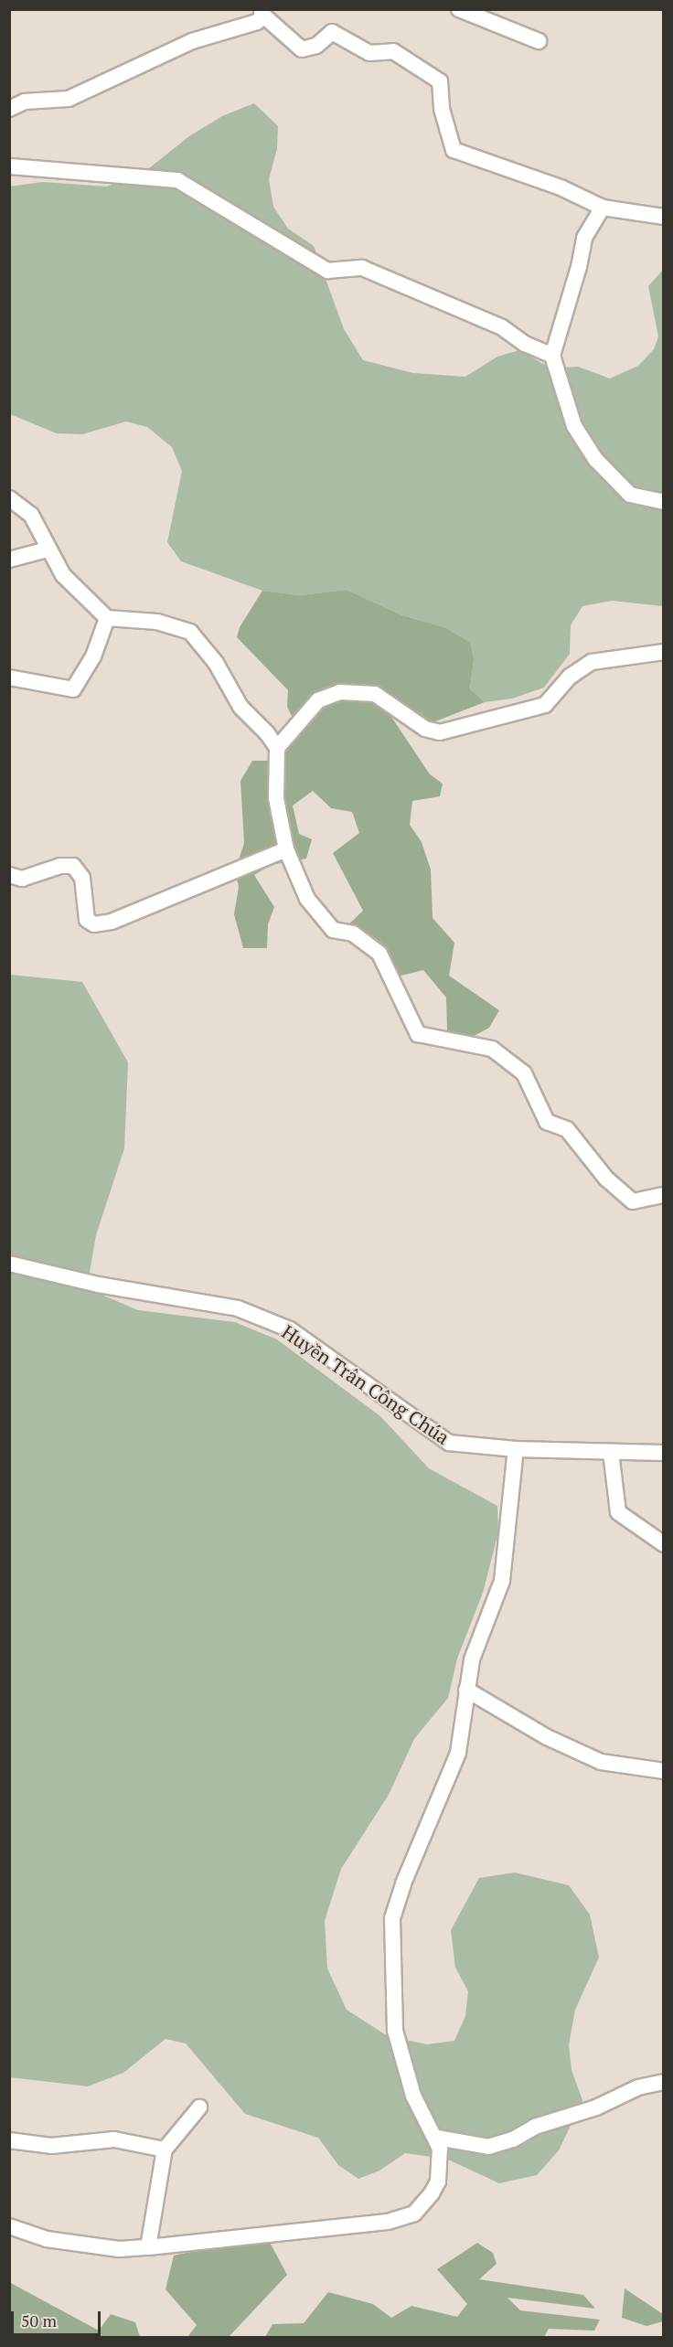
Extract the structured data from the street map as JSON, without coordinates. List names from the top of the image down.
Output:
{
  "streets": {
    "street": ["Huyền Trân Công Chúa"]
  },
  "scale_bar": "50 m"
}
